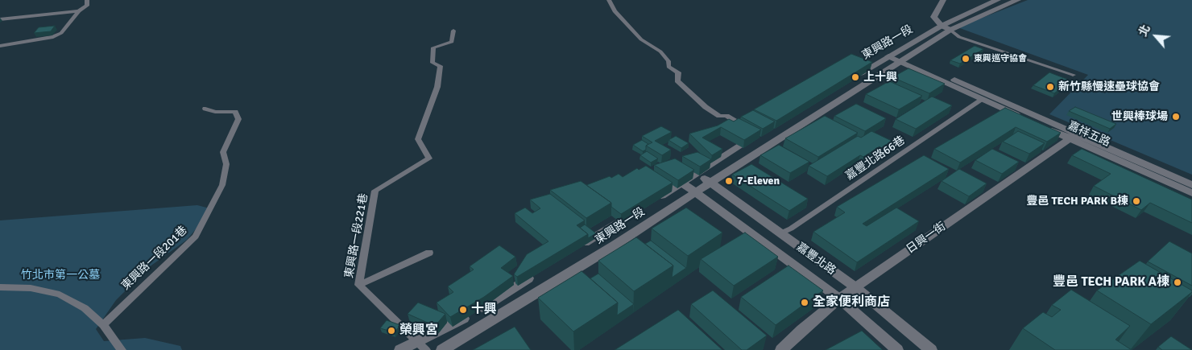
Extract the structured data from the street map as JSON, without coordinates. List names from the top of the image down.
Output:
{
  "streets": {
    "street": [
      "東興路一段",
      "嘉祥五路",
      "日興一街",
      "嘉豐北路"
    ],
    "lane": ["嘉豐北路66巷", "東興路一段221巷", "東興路一段201巷"]
  },
  "crossings": [
    ["東興路一段", "嘉祥五路"],
    ["東興路一段", "嘉豐北路"],
    ["嘉祥五路", "嘉豐北路66巷"],
    ["嘉祥五路", "日興一街"],
    ["嘉豐北路66巷", "嘉豐北路"],
    ["日興一街", "嘉豐北路"]
  ],
  "parks": ["竹北市第一公墓"],
  "places": [
    "東興巡守協會",
    "上十興",
    "新竹縣慢速壘球協會",
    "世興棒球場",
    "7-Eleven",
    "豐邑 TECH PARK B棟",
    "豐邑 TECH PARK A棟",
    "全家便利商店",
    "十興",
    "榮興宮"
  ],
  "north": "top left"
}
